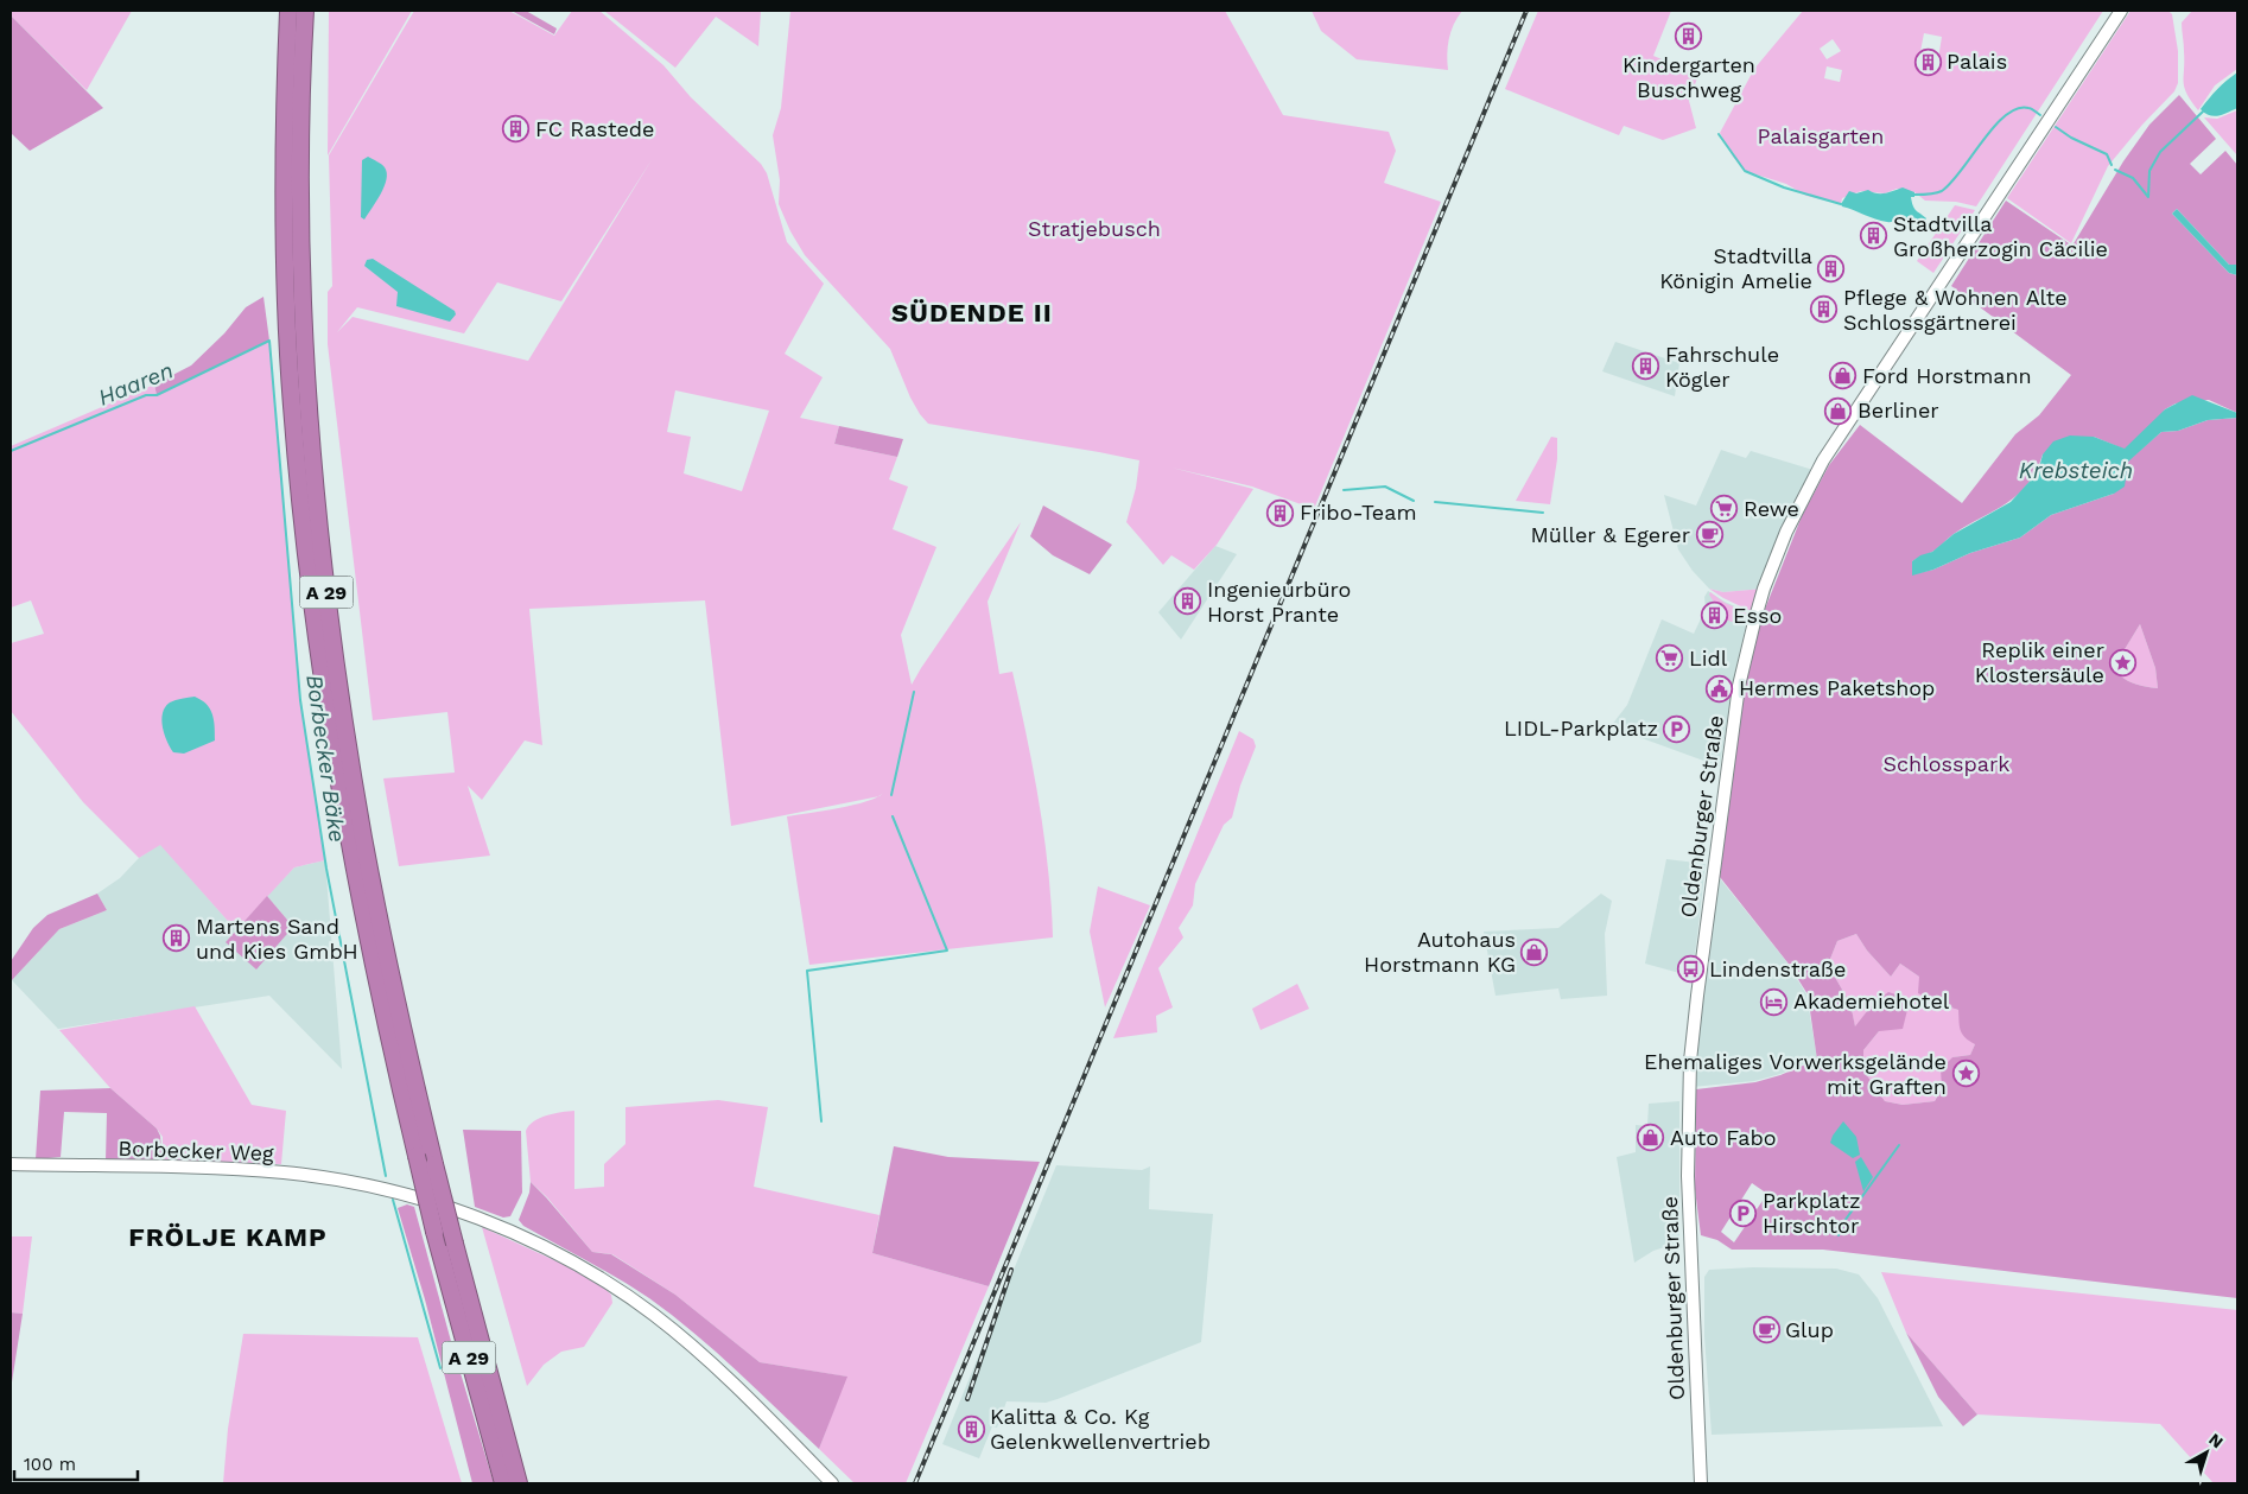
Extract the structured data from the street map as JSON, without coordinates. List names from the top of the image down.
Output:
{
  "streets": {
    "highway": ["A 29"],
    "street": ["Oldenburger Straße", "Borbecker Weg"]
  },
  "districts": ["SÜDENDE II", "FRÖLJE KAMP"],
  "water": ["Haaren", "Krebsteich", "Borbecker Bäke"],
  "parks": ["Palaisgarten", "Stratjebusch", "Schlosspark"],
  "places": {
    "building": [
      "Kindergarten Buschweg",
      "Palais",
      "FC Rastede",
      "Stadtvilla Großherzogin Cäcilie",
      "Stadtvilla Königin Amelie",
      "Pflege & Wohnen Alte Schlossgärtnerei",
      "Fahrschule Kögler",
      "Fribo-Team",
      "Ingenieurbüro Horst Prante",
      "Esso",
      "Martens Sand und Kies GmbH",
      "Kalitta & Co. Kg Gelenkwellenvertrieb"
    ],
    "shop": [
      "Ford Horstmann",
      "Berliner",
      "Autohaus Horstmann KG",
      "Auto Fabo"
    ],
    "supermarket": ["Rewe", "Lidl"],
    "cafe": ["Müller & Egerer", "Glup"],
    "place": ["Replik einer Klostersäule", "Ehemaliges Vorwerksgelände mit Graften"],
    "public building": ["Hermes Paketshop"],
    "parking": ["LIDL-Parkplatz", "Parkplatz Hirschtor"],
    "bus stop": ["Lindenstraße"],
    "hotel": ["Akademiehotel"]
  },
  "scale_bar": "100 m",
  "north": "top right"
}
